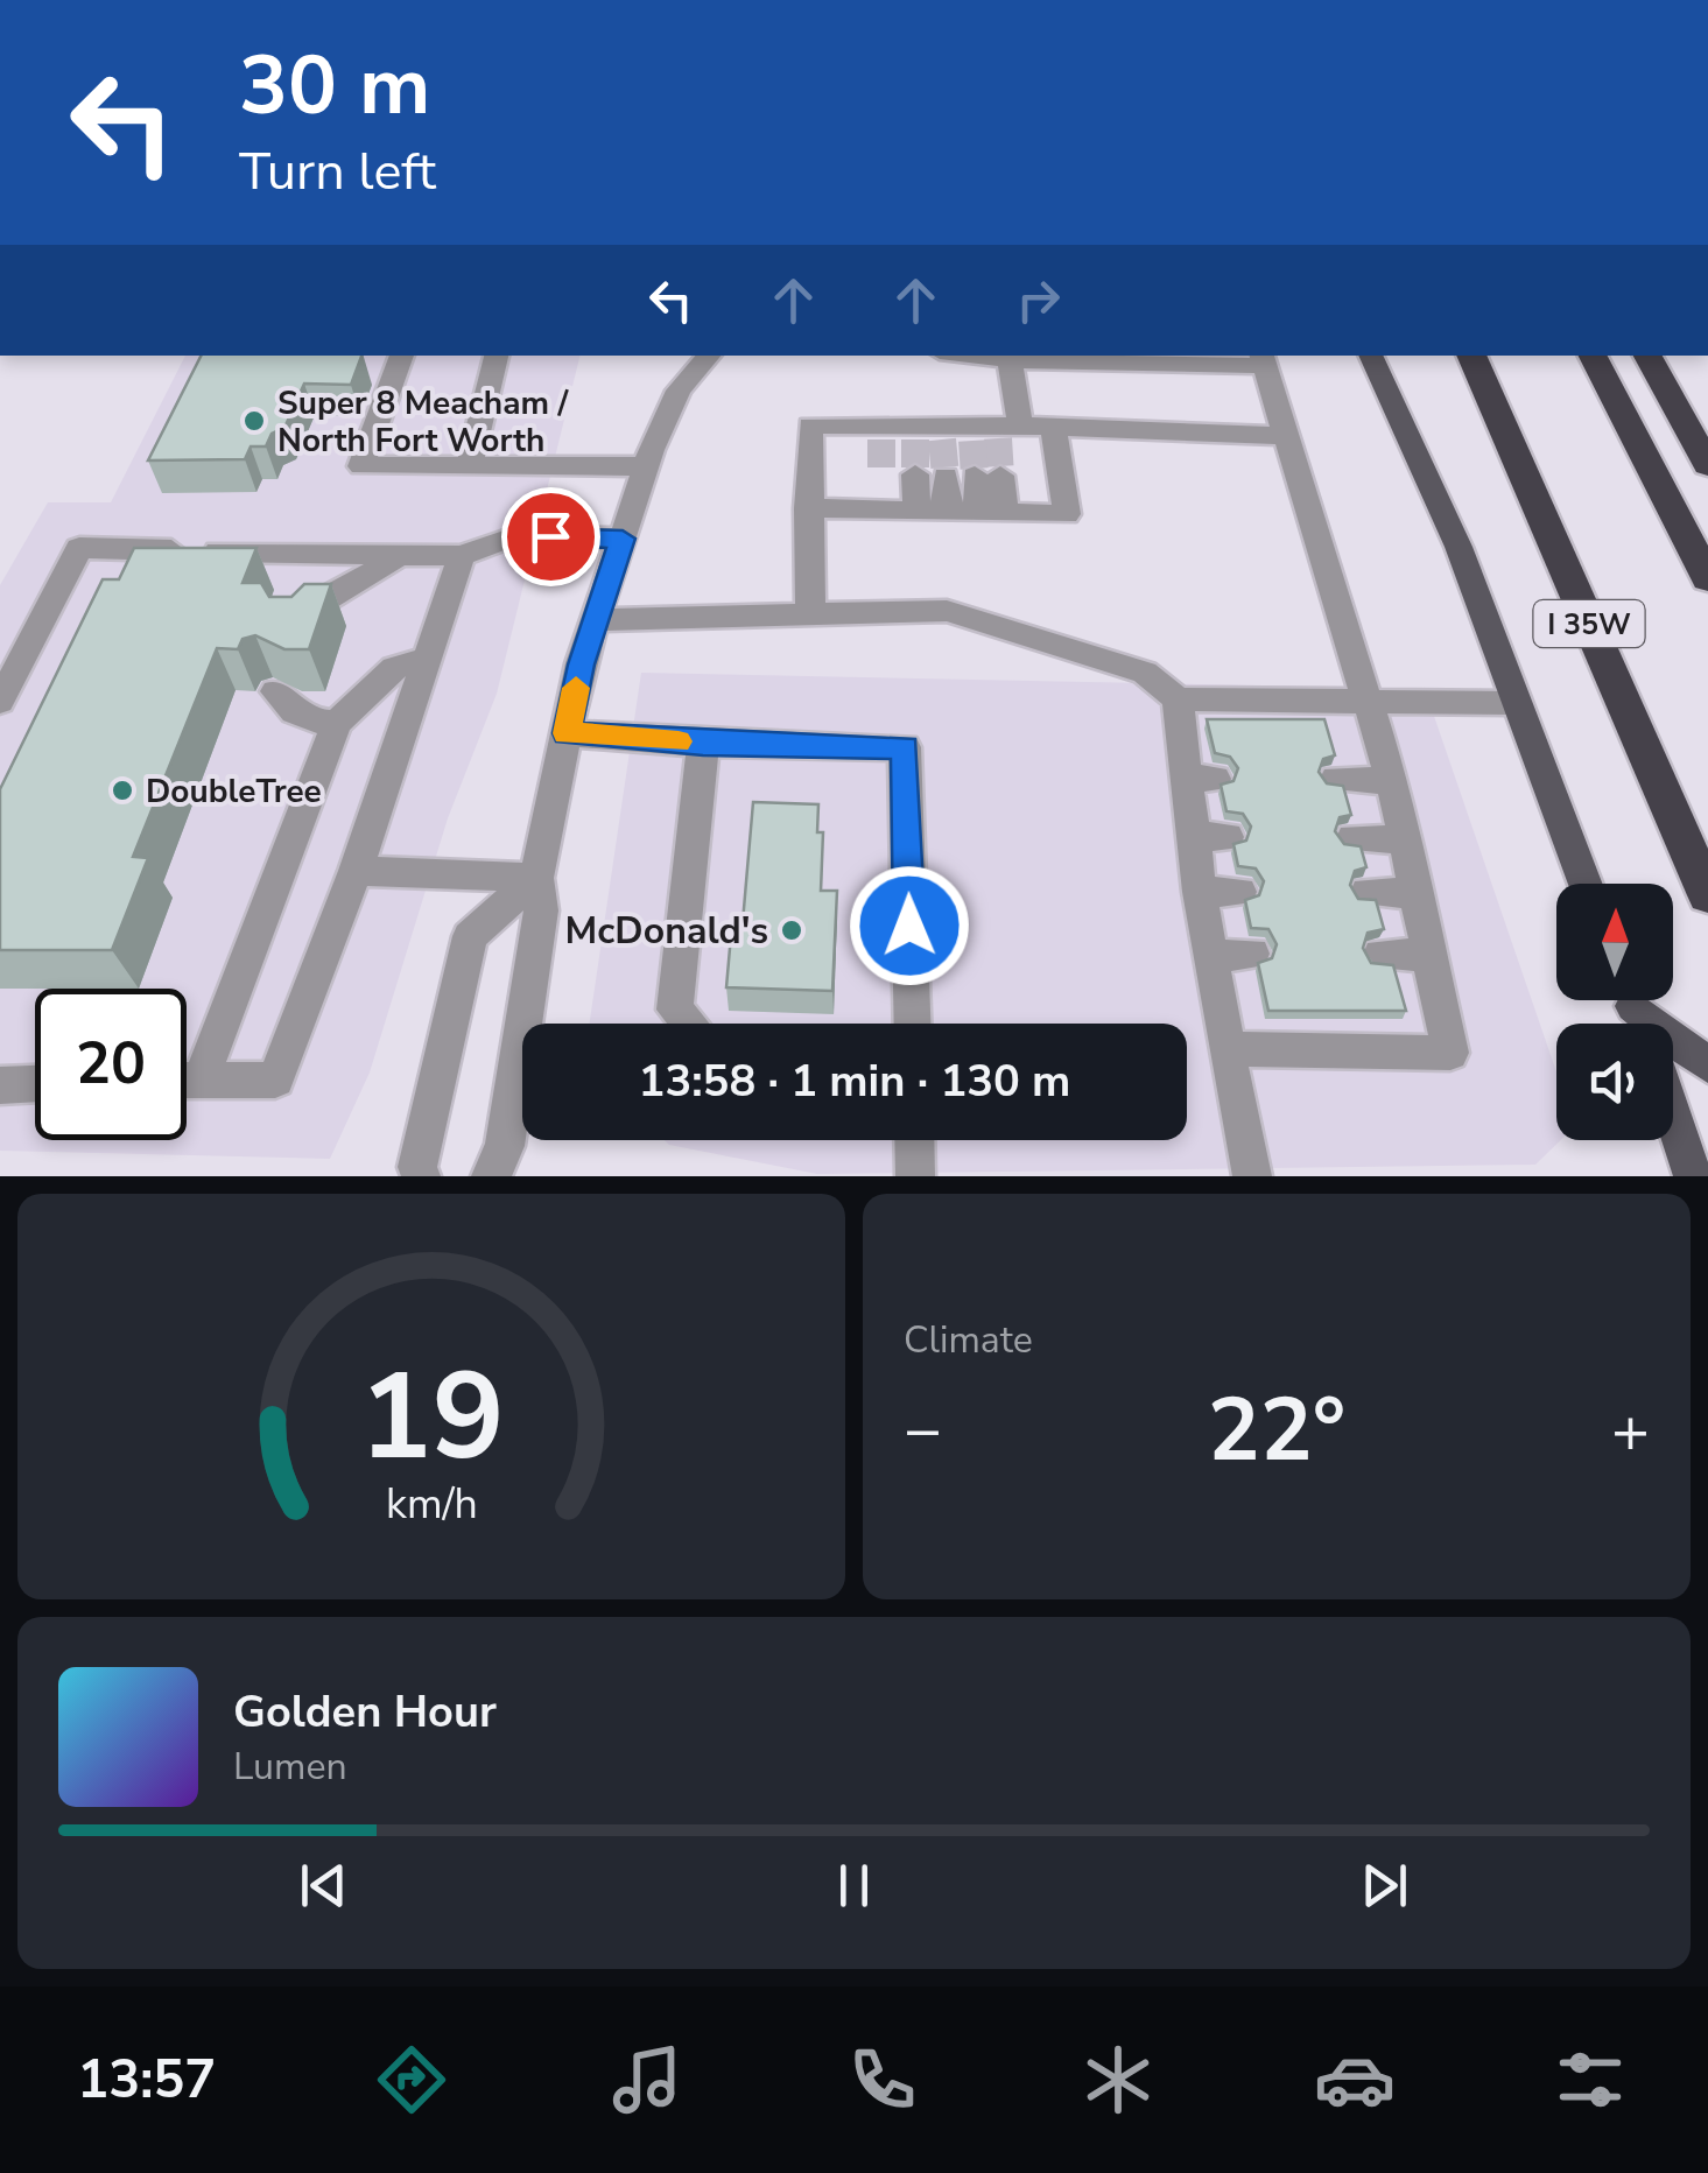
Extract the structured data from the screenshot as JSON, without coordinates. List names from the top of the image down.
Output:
{
  "streets": {
    "highway": ["I 35W"]
  },
  "places": ["Super 8 Meacham / North Fort Worth", "DoubleTree", "McDonald's"],
  "north": "top",
  "page": {
    "turn": ["30 m", "Turn left"],
    "limit": "20",
    "trip": "13:58 · 1 min · 130 m",
    "tile": "Climate",
    "heat": ["−", "22°", "+"],
    "song": ["Golden Hour", "Lumen"],
    "tabs": "13:57",
    "gauge": ["19", "km/h"]
  }
}
